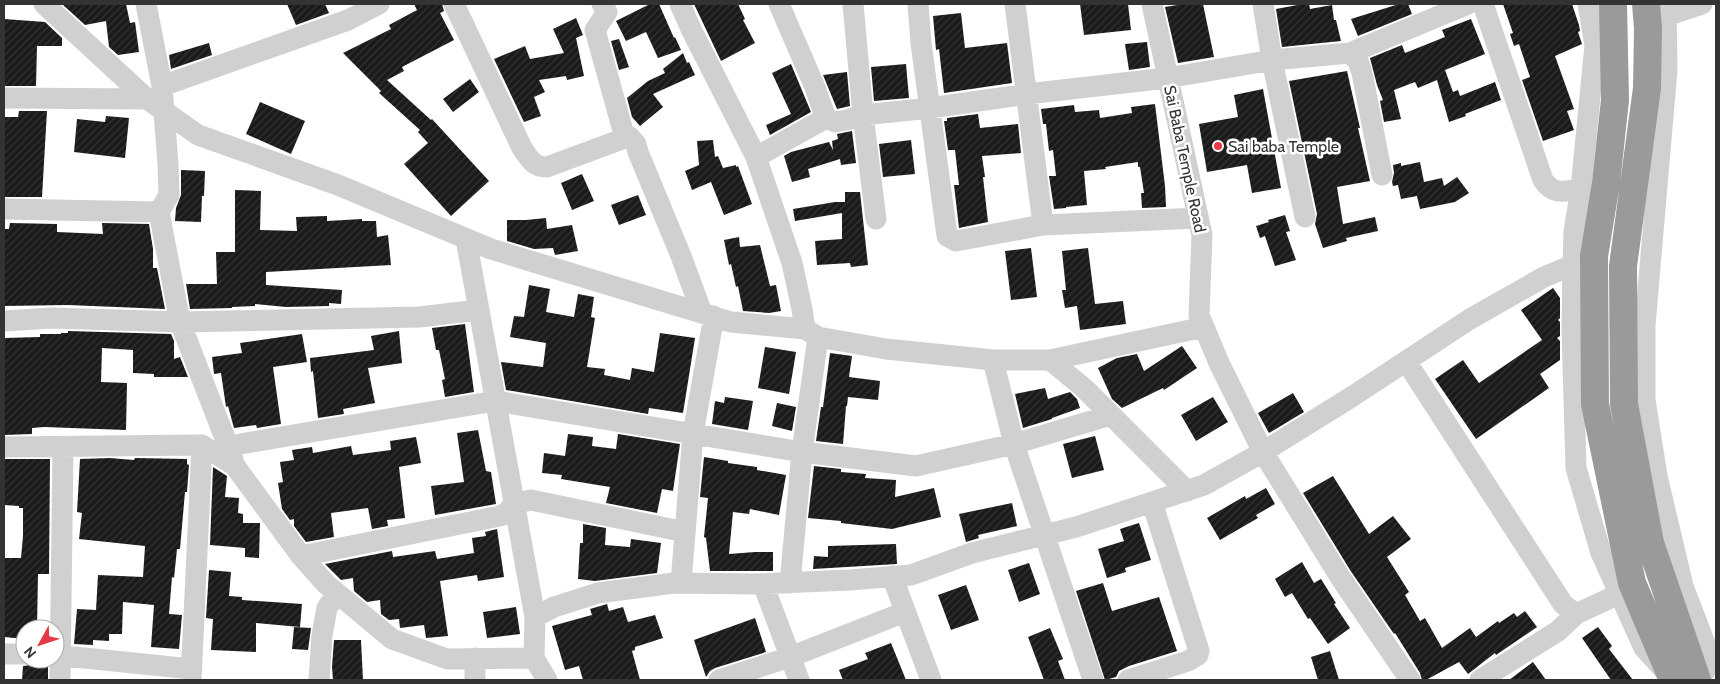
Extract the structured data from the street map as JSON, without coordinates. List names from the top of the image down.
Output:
{
  "streets": {
    "street": ["Sai Baba Temple Road"]
  },
  "places": ["Sai baba Temple"],
  "north": "bottom left"
}
